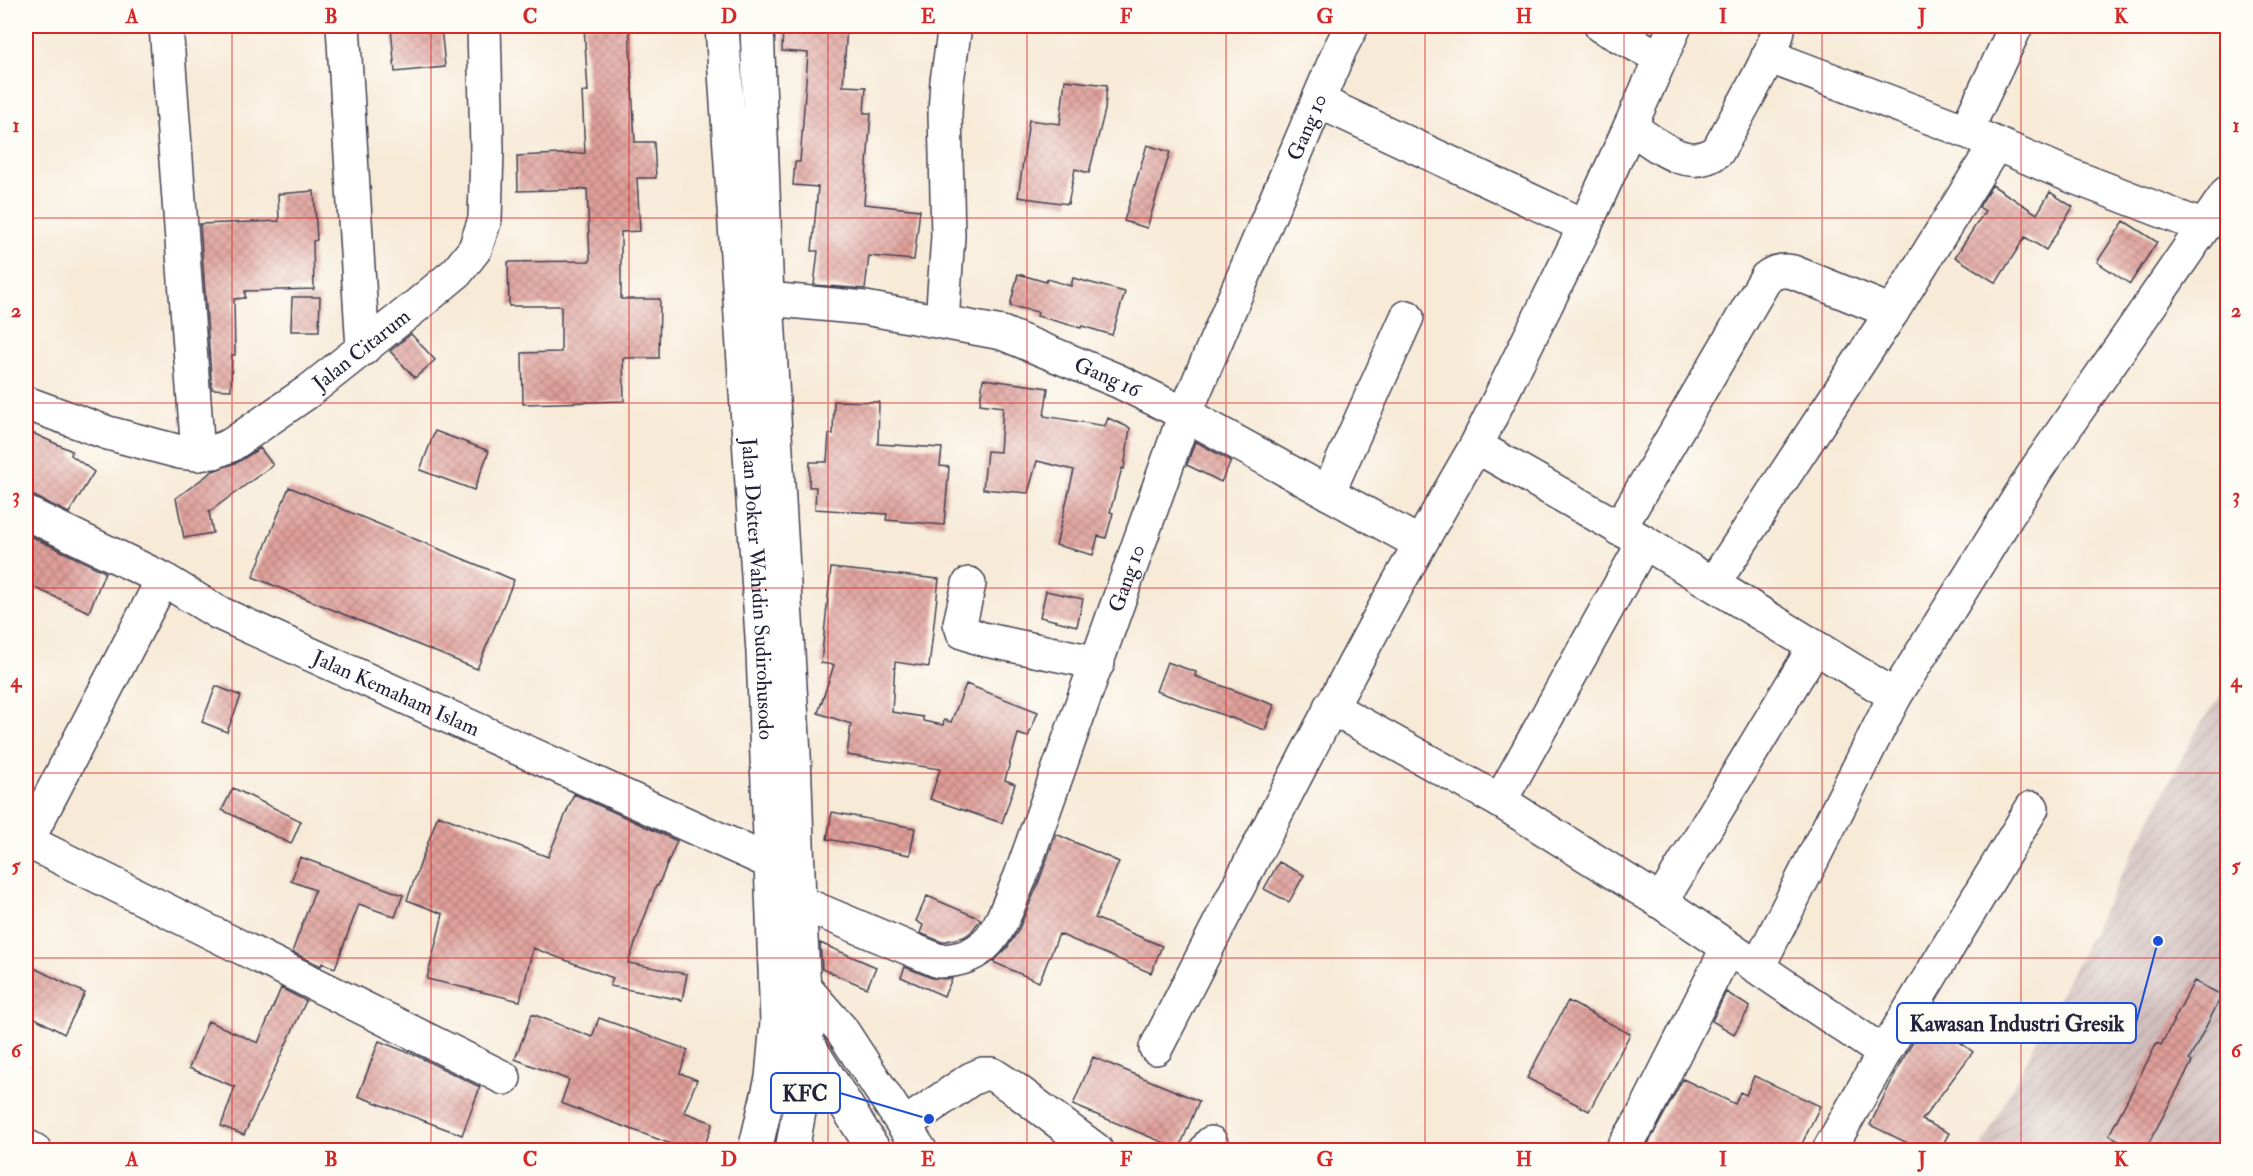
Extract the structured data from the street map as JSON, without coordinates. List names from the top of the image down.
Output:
{
  "streets": {
    "main road": [
      "Gang 10",
      "Jalan Citarum",
      "Gang 16",
      "Jalan Dokter Wahidin Sudirohusodo",
      "Jalan Kemaham Islam"
    ]
  },
  "crossings": [
    ["Gang 10", "Gang 16"],
    ["Gang 10", "Jalan Dokter Wahidin Sudirohusodo"],
    ["Gang 16", "Jalan Dokter Wahidin Sudirohusodo"],
    ["Jalan Dokter Wahidin Sudirohusodo", "Jalan Kemaham Islam"]
  ],
  "places": ["Kawasan Industri Gresik", "KFC"],
  "grid": {
    "columns": [
      "A",
      "B",
      "C",
      "D",
      "E",
      "F",
      "G",
      "H",
      "I",
      "J",
      "K"
    ],
    "rows": [
      "1",
      "2",
      "3",
      "4",
      "5",
      "6"
    ]
  }
}
